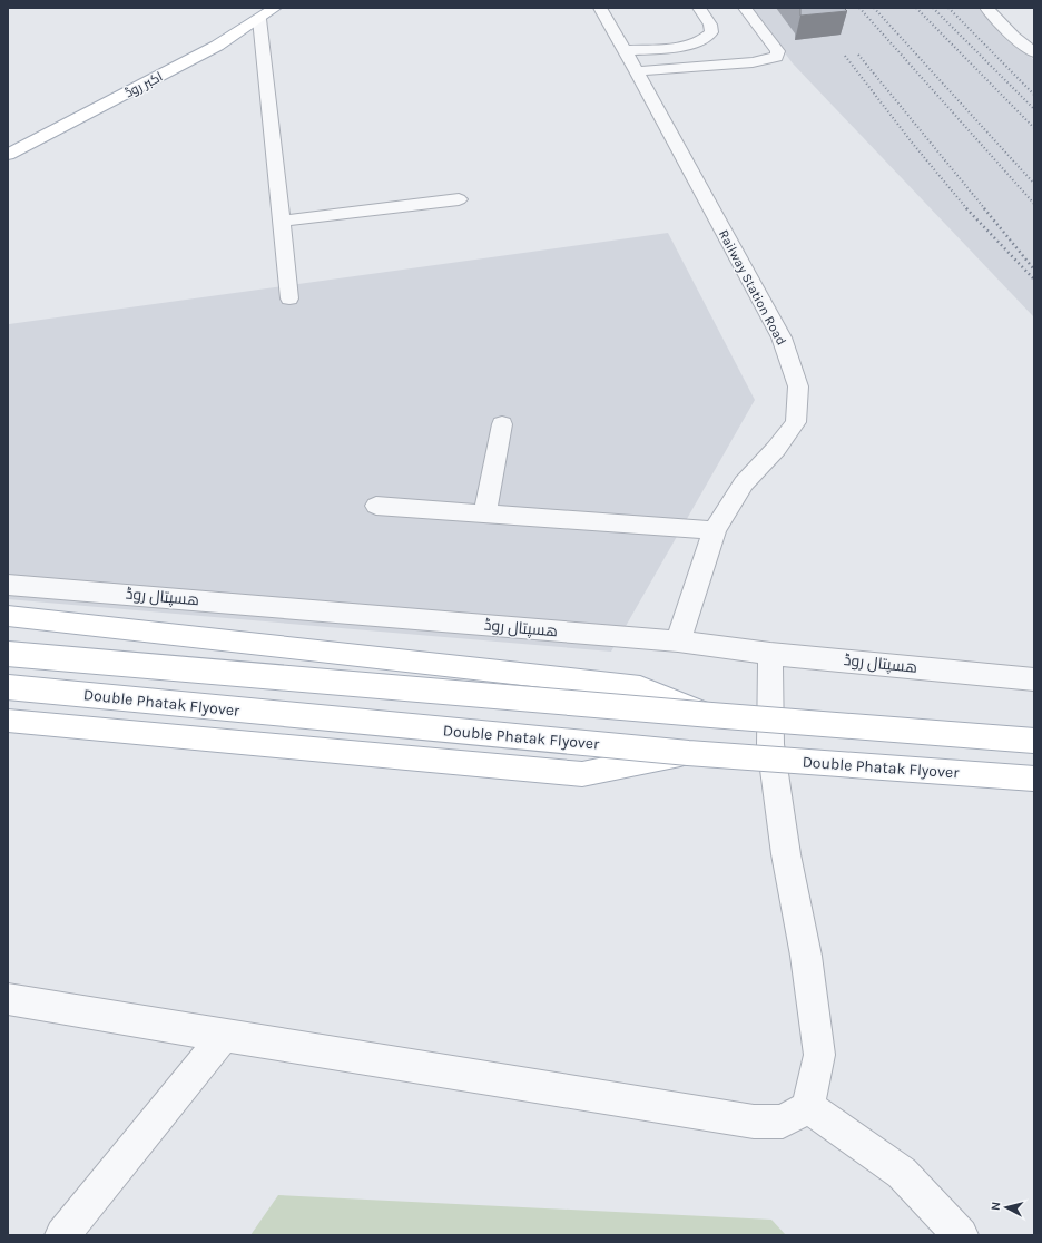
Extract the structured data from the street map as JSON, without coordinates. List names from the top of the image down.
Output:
{
  "streets": {
    "main road": ["اکبر روڈ", "Double Phatak Flyover"],
    "street": ["Railway Station Road", "ھسپتال روڈ"]
  },
  "crossings": [
    ["Railway Station Road", "ھسپتال روڈ"]
  ],
  "north": "left"
}
